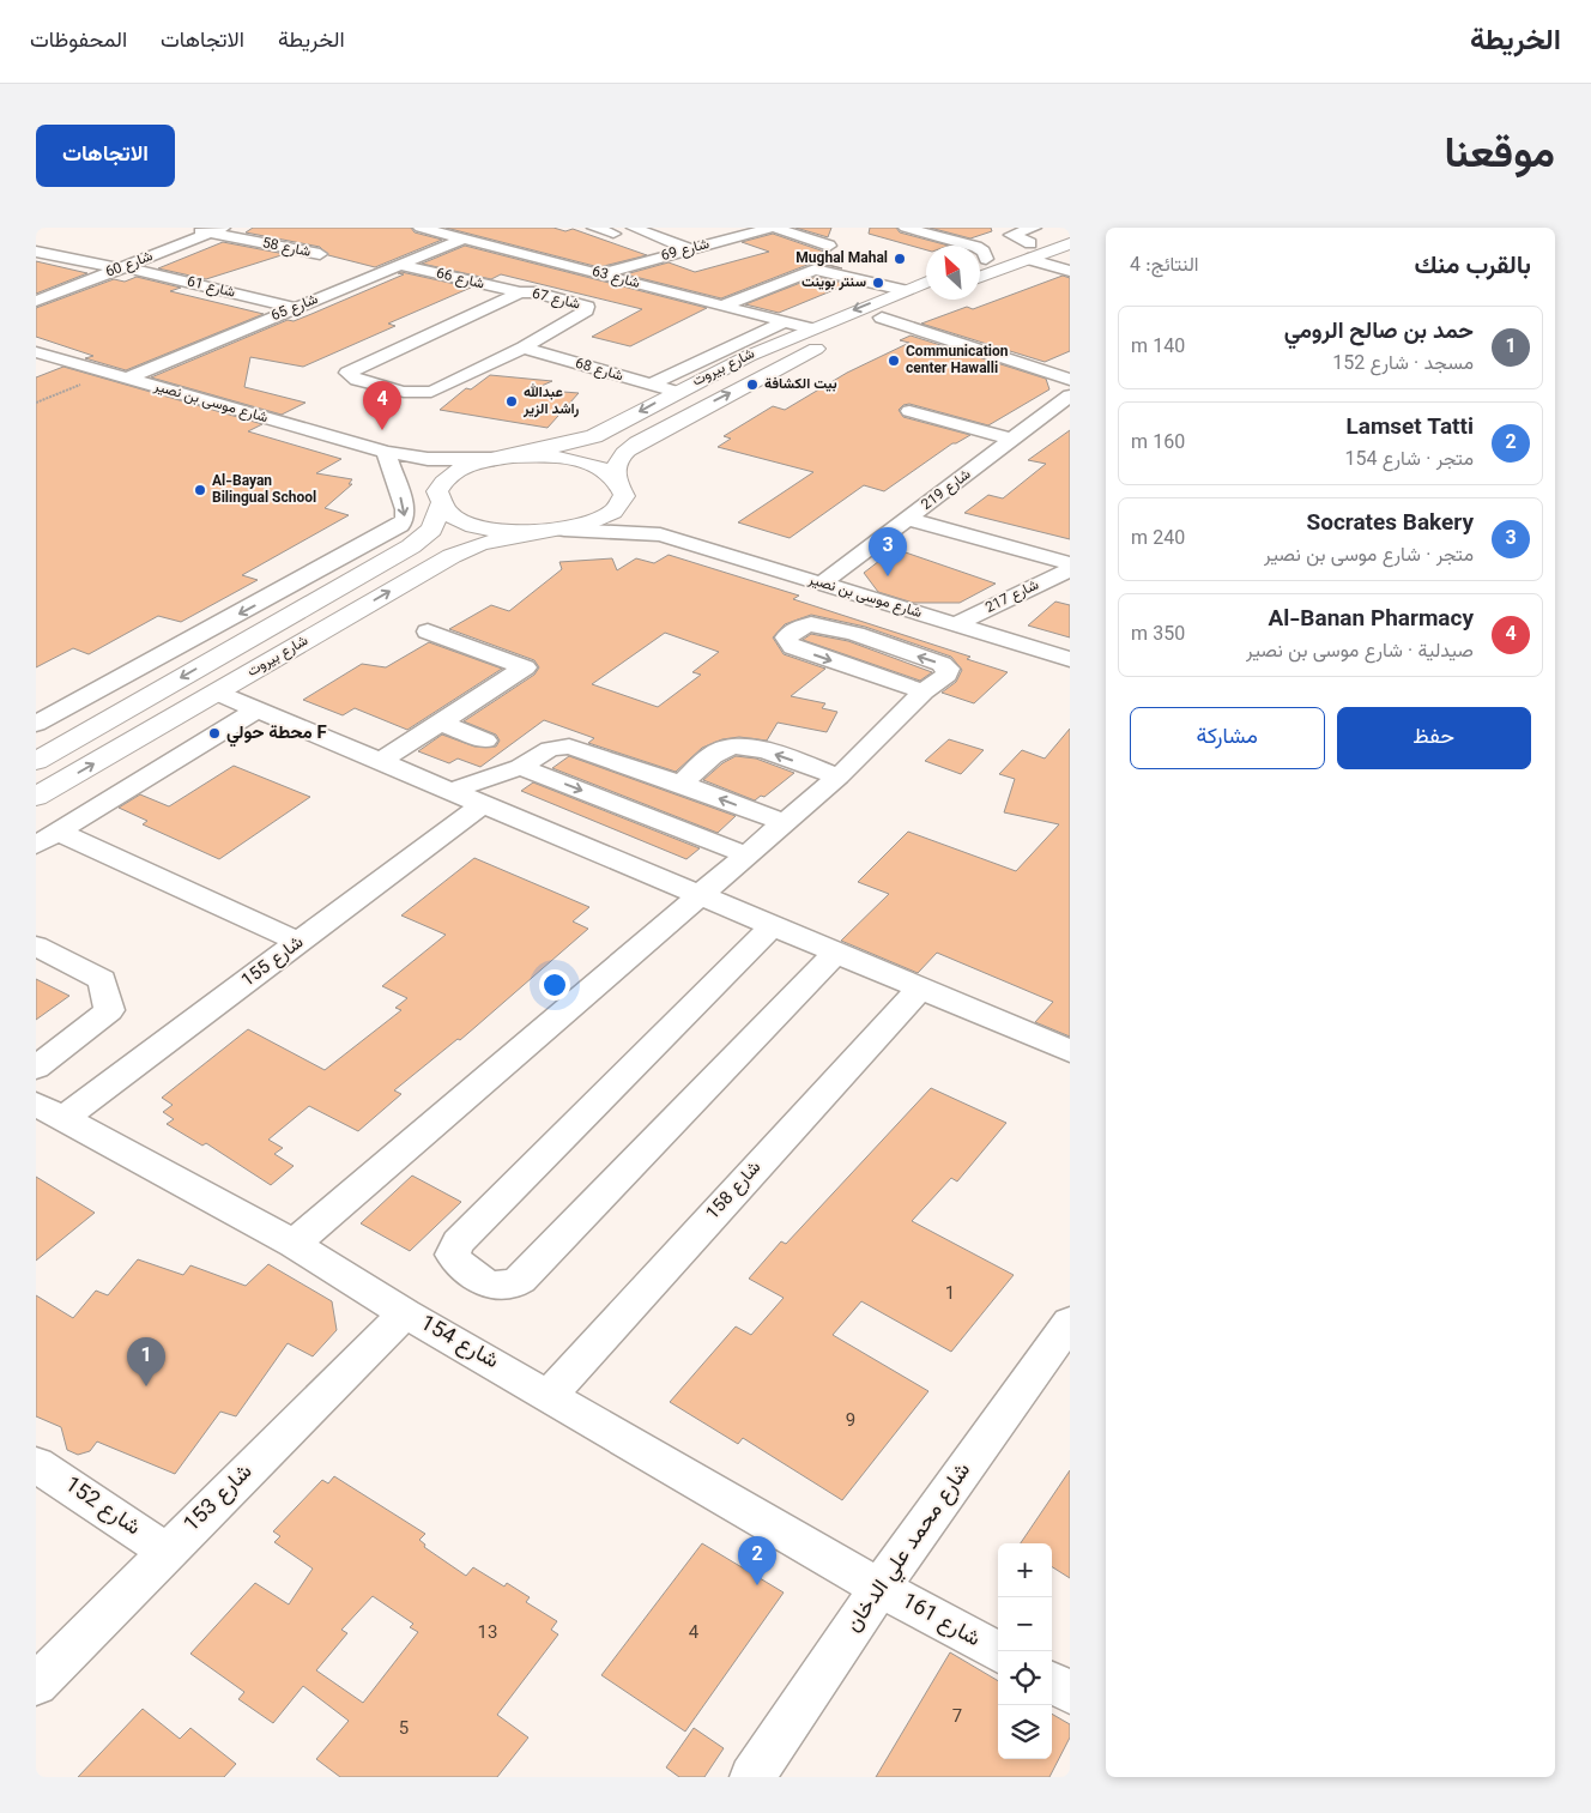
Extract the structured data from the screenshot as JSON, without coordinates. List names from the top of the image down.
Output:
{
  "streets": {
    "main road": ["شارع بيروت"],
    "street": [
      "شارع 58",
      "شارع 69",
      "شارع 60",
      "شارع 63",
      "شارع 66",
      "شارع 61",
      "شارع 67",
      "شارع 65",
      "شارع 68",
      "شارع موسى بن نصير",
      "شارع 219",
      "شارع 217",
      "شارع 155",
      "شارع 158",
      "شارع 154",
      "شارع 153",
      "شارع 152",
      "شارع محمد علي الدخان",
      "شارع 161"
    ]
  },
  "crossings": [
    ["شارع 58", "شارع 60"],
    ["شارع 69", "شارع 63"],
    ["شارع 60", "شارع 61"],
    ["شارع 63", "شارع 65"],
    ["شارع 63", "شارع بيروت"],
    ["شارع 66", "شارع 67"],
    ["شارع 66", "شارع 65"],
    ["شارع 61", "شارع 65"],
    ["شارع 67", "شارع 68"],
    ["شارع 65", "شارع موسى بن نصير"],
    ["شارع بيروت", "شارع 68"],
    ["شارع بيروت", "شارع موسى بن نصير"],
    ["شارع موسى بن نصير", "شارع 219"],
    ["شارع موسى بن نصير", "شارع 217"],
    ["شارع 155", "شارع 154"],
    ["شارع 158", "شارع 154"],
    ["شارع 154", "شارع 153"],
    ["شارع 154", "شارع محمد علي الدخان"],
    ["شارع 154", "شارع 161"],
    ["شارع 153", "شارع 152"],
    ["شارع محمد علي الدخان", "شارع 161"]
  ],
  "places": [
    "Mughal Mahal",
    "سنتر بوينت",
    "Communication center Hawalli",
    "بيت الكشافة",
    "عبدالله راشد الزير",
    "Al-Bayan Bilingual School",
    "محطة حولي F"
  ],
  "house_numbers": [
    "1",
    "9",
    "13",
    "4",
    "7",
    "5"
  ],
  "north": "top left",
  "page": {
    "header": "الخريطة",
    "nav": ["الخريطة", "الاتجاهات", "المحفوظات"],
    "title": "موقعنا",
    "buttons": [
      "الاتجاهات",
      ["حفظ", "مشاركة"]
    ],
    "heading": ["بالقرب منك", "النتائج: 4"],
    "list": [
      {
        "mark": "1",
        "name": "حمد بن صالح الرومي",
        "note": "مسجد · شارع 152",
        "value": "140 m"
      },
      {
        "mark": "2",
        "name": "Lamset Tatti",
        "note": "متجر · شارع 154",
        "value": "160 m"
      },
      {
        "mark": "3",
        "name": "Socrates Bakery",
        "note": "متجر · شارع موسى بن نصير",
        "value": "240 m"
      },
      {
        "mark": "4",
        "name": "Al-Banan Pharmacy",
        "note": "صيدلية · شارع موسى بن نصير",
        "value": "350 m"
      }
    ],
    "pins": [
      "4",
      "3",
      "1",
      "2"
    ],
    "map_buttons": ["+", "−"]
  }
}
